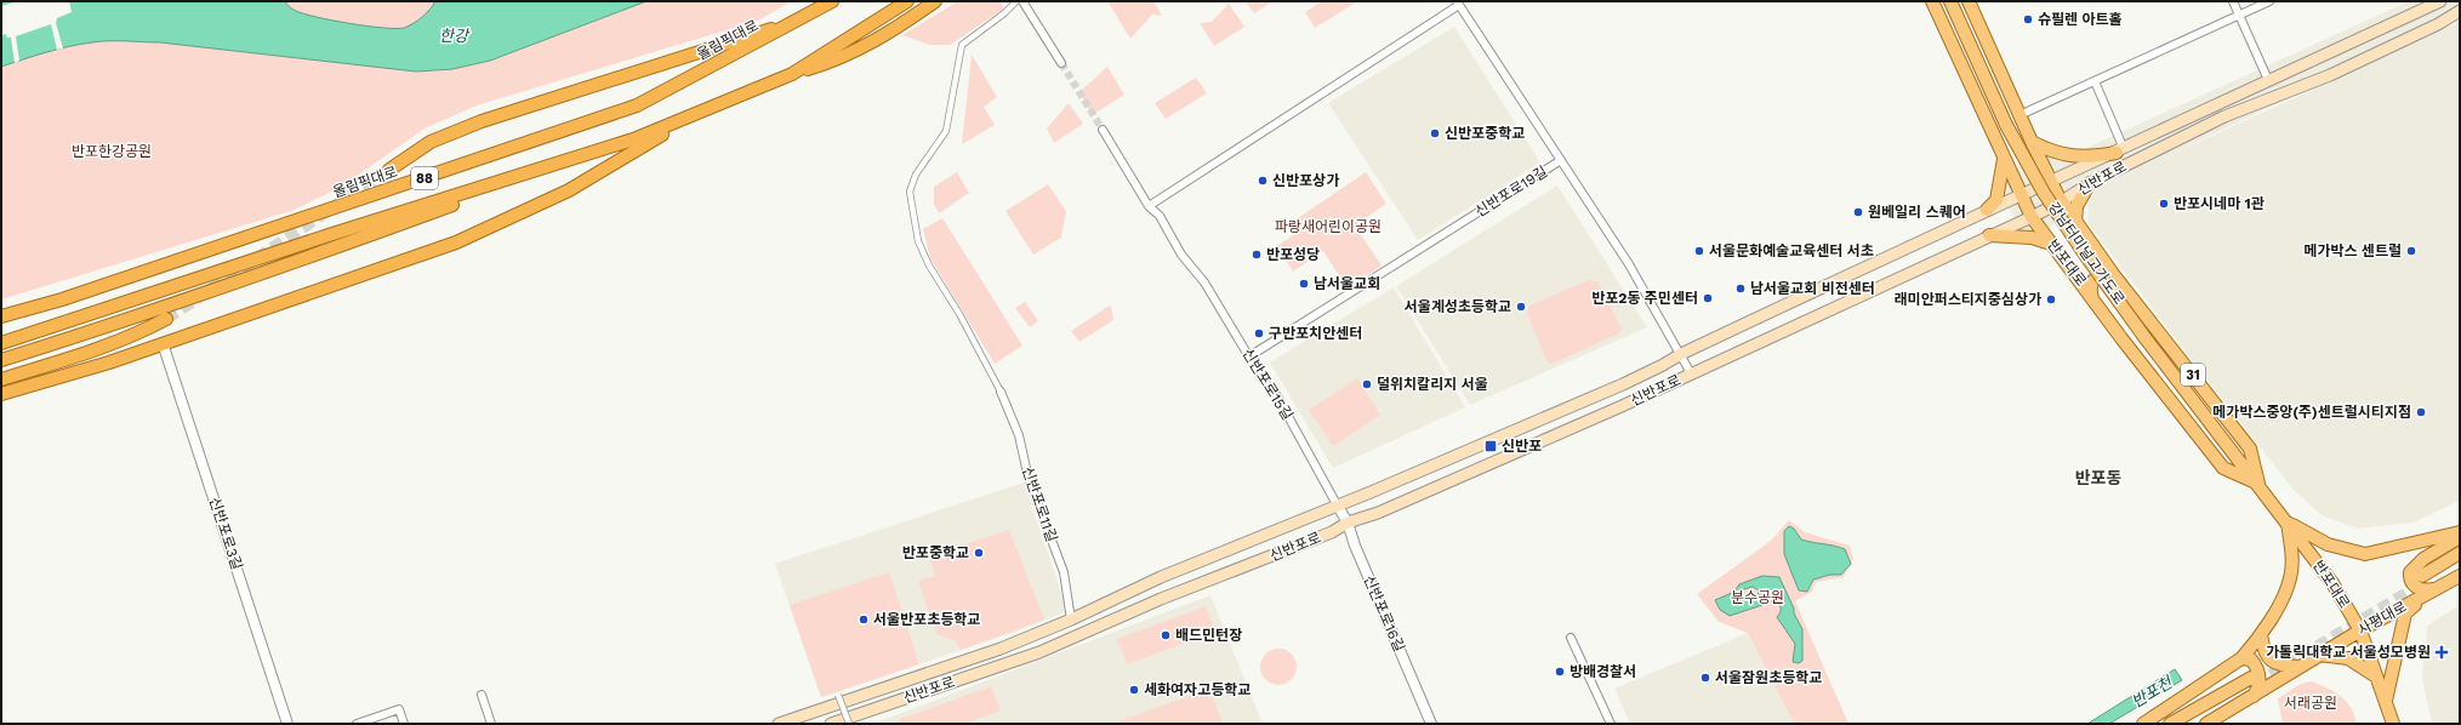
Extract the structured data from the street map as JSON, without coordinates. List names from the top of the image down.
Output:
{
  "streets": {
    "highway": ["올림픽대로", "88"],
    "main road": [
      "신반포로",
      "강남터미널고가도로",
      "반포대로",
      "31",
      "사평대로"
    ],
    "street": [
      "신반포로19길",
      "신반포로15길",
      "신반포로11길",
      "신반포로3길",
      "신반포로16길"
    ]
  },
  "crossings": [
    ["신반포로", "신반포로19길"],
    ["신반포로", "반포대로"],
    ["신반포로", "신반포로15길"],
    ["신반포로", "신반포로11길"],
    ["신반포로", "신반포로16길"],
    ["신반포로19길", "신반포로15길"],
    ["강남터미널고가도로", "반포대로"],
    ["반포대로", "사평대로"],
    ["신반포로15길", "신반포로16길"]
  ],
  "districts": ["반포동"],
  "water": ["한강", "반포천"],
  "parks": [
    "반포한강공원",
    "파랑새어린이공원",
    "분수공원",
    "서래공원"
  ],
  "places": {
    "other": [
      "슈필렌 아트홀",
      "신반포중학교",
      "신반포상가",
      "반포시네마 1관",
      "원베일리 스퀘어",
      "서울문화예술교육센터 서초",
      "메가박스 센트럴",
      "반포성당",
      "남서울교회",
      "남서울교회 비전센터",
      "반포2동 주민센터",
      "래미안퍼스티지중심상가",
      "서울계성초등학교",
      "구반포치안센터",
      "덜위치칼리지 서울",
      "메가박스중앙(주)센트럴시티지점",
      "반포중학교",
      "서울반포초등학교",
      "배드민턴장",
      "방배경찰서",
      "서울잠원초등학교",
      "세화여자고등학교"
    ],
    "transit": ["신반포"],
    "health": ["가톨릭대학교 서울성모병원"]
  }
}
